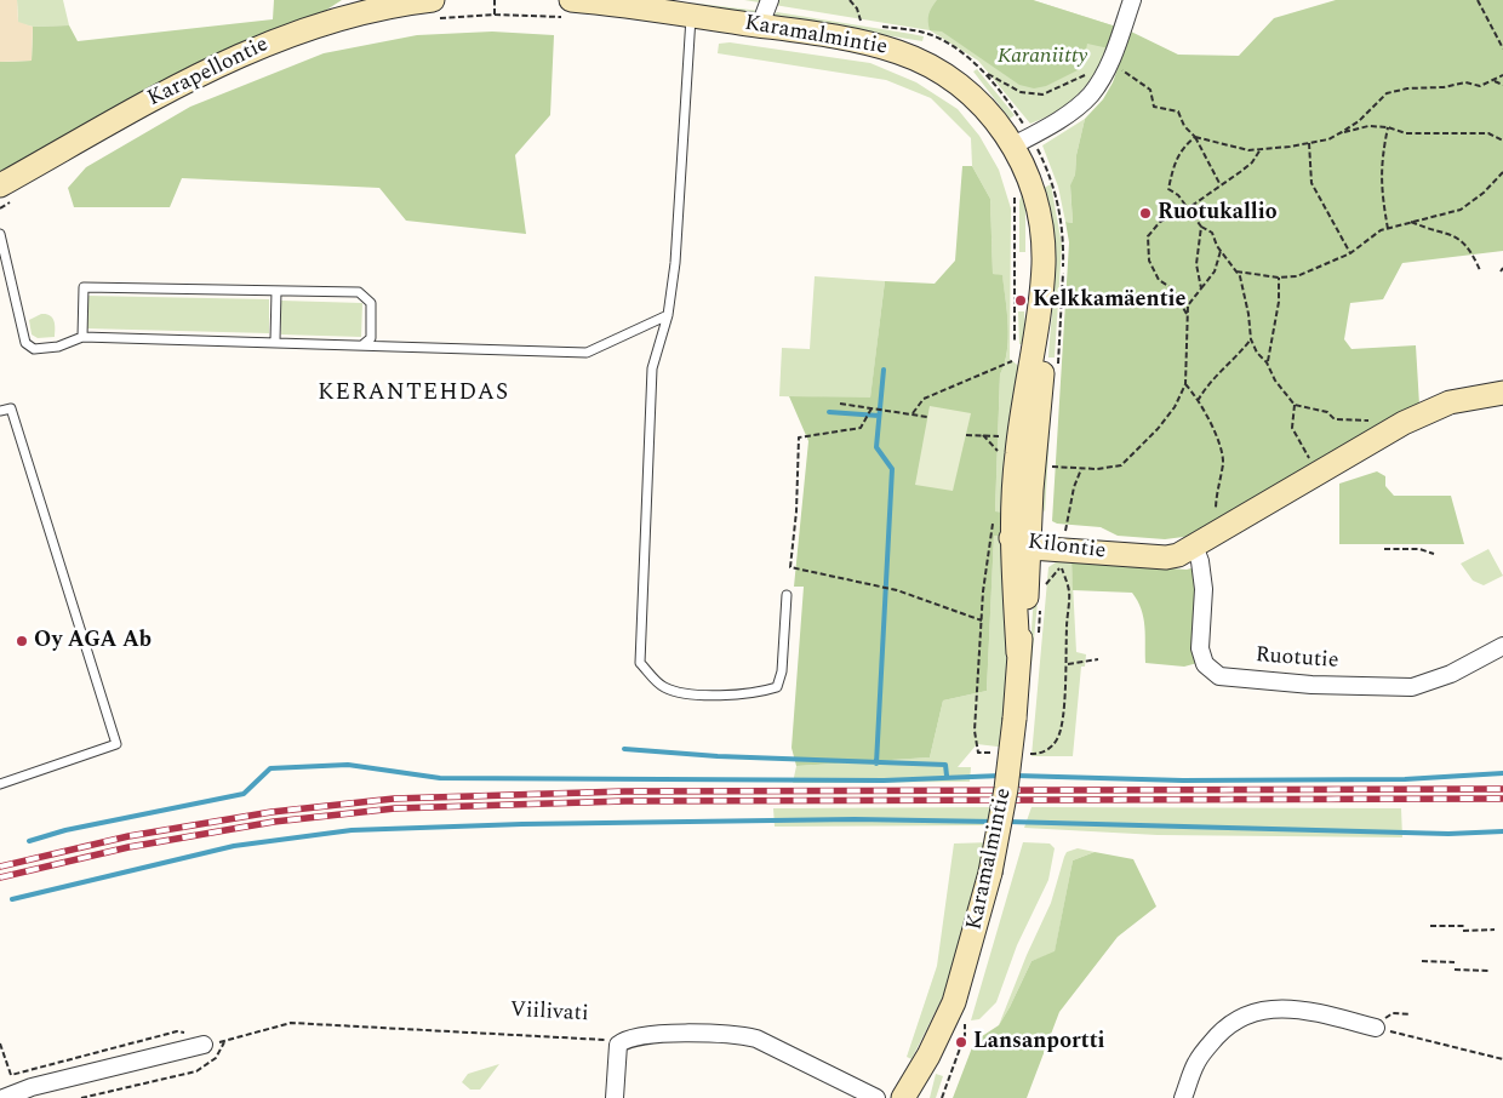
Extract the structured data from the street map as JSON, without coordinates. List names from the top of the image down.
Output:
{
  "streets": {
    "street": [
      "Karamalmintie",
      "Karapellontie",
      "Kilontie",
      "Ruotutie"
    ],
    "path": ["Viilivati"]
  },
  "crossings": [
    ["Karamalmintie", "Kilontie"],
    ["Kilontie", "Ruotutie"]
  ],
  "districts": ["KERANTEHDAS"],
  "parks": ["Karaniitty"],
  "places": [
    "Ruotukallio",
    "Kelkkamäentie",
    "Oy AGA Ab",
    "Lansanportti"
  ]
}
